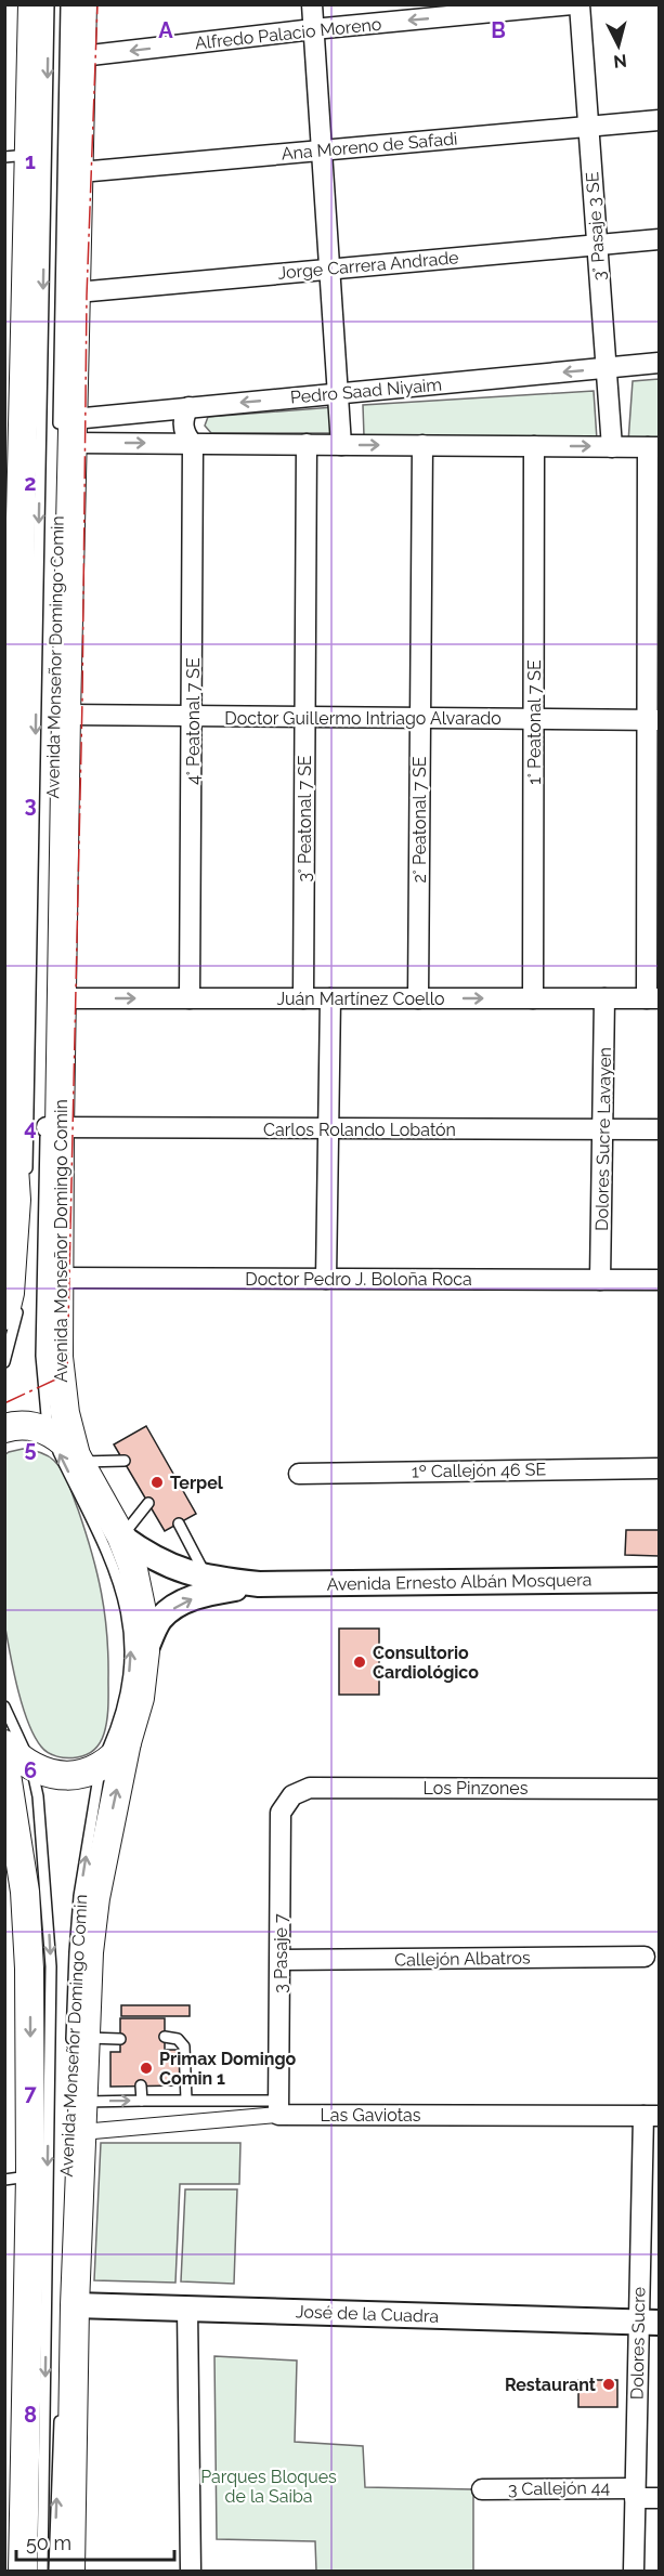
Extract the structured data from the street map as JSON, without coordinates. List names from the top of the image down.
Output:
{
  "streets": {
    "main road": ["Avenida Monseñor Domingo Comin"],
    "street": [
      "Alfredo Palacio Moreno",
      "Ana Moreno de Safadi",
      "3° Pasaje 3 SE",
      "Jorge Carrera Andrade",
      "Pedro Saad Niyaim",
      "Doctor Guillermo Intriago Alvarado",
      "4° Peatonal 7 SE",
      "1° Peatonal 7 SE",
      "3° Peatonal 7 SE",
      "2° Peatonal 7 SE",
      "Juán Martínez Coello",
      "Carlos Rolando Lobatón",
      "Dolores Sucre Lavayen",
      "Doctor Pedro J. Boloña Roca",
      "1º Callejón 46 SE",
      "Avenida Ernesto Albán Mosquera",
      "Los Pinzones",
      "3 Pasaje 7",
      "Callejón Albatros",
      "Las Gaviotas",
      "José de la Cuadra",
      "Dolores Sucre",
      "3 Callejón 44"
    ]
  },
  "crossings": [
    ["Alfredo Palacio Moreno", "Avenida Monseñor Domingo Comin"],
    ["Ana Moreno de Safadi", "3° Pasaje 3 SE"],
    ["Ana Moreno de Safadi", "Avenida Monseñor Domingo Comin"],
    ["3° Pasaje 3 SE", "Jorge Carrera Andrade"],
    ["3° Pasaje 3 SE", "Pedro Saad Niyaim"],
    ["Jorge Carrera Andrade", "Avenida Monseñor Domingo Comin"],
    ["Pedro Saad Niyaim", "Avenida Monseñor Domingo Comin"],
    ["Pedro Saad Niyaim", "4° Peatonal 7 SE"],
    ["Avenida Monseñor Domingo Comin", "Doctor Guillermo Intriago Alvarado"],
    ["Avenida Monseñor Domingo Comin", "Juán Martínez Coello"],
    ["Avenida Monseñor Domingo Comin", "Carlos Rolando Lobatón"],
    ["Avenida Monseñor Domingo Comin", "Doctor Pedro J. Boloña Roca"],
    ["Avenida Monseñor Domingo Comin", "Avenida Ernesto Albán Mosquera"],
    ["Avenida Monseñor Domingo Comin", "Las Gaviotas"],
    ["Avenida Monseñor Domingo Comin", "José de la Cuadra"],
    ["Doctor Guillermo Intriago Alvarado", "4° Peatonal 7 SE"],
    ["Doctor Guillermo Intriago Alvarado", "1° Peatonal 7 SE"],
    ["Doctor Guillermo Intriago Alvarado", "3° Peatonal 7 SE"],
    ["Doctor Guillermo Intriago Alvarado", "2° Peatonal 7 SE"],
    ["4° Peatonal 7 SE", "Juán Martínez Coello"],
    ["1° Peatonal 7 SE", "Juán Martínez Coello"],
    ["3° Peatonal 7 SE", "Juán Martínez Coello"],
    ["2° Peatonal 7 SE", "Juán Martínez Coello"],
    ["Juán Martínez Coello", "Dolores Sucre Lavayen"],
    ["Carlos Rolando Lobatón", "Dolores Sucre Lavayen"],
    ["Dolores Sucre Lavayen", "Doctor Pedro J. Boloña Roca"],
    ["Los Pinzones", "3 Pasaje 7"],
    ["3 Pasaje 7", "Callejón Albatros"],
    ["3 Pasaje 7", "Las Gaviotas"],
    ["Las Gaviotas", "Dolores Sucre"],
    ["José de la Cuadra", "Dolores Sucre"],
    ["Dolores Sucre", "3 Callejón 44"]
  ],
  "one_way": ["Alfredo Palacio Moreno", "Juán Martínez Coello"],
  "parks": ["Parques Bloques de la Saiba"],
  "places": [
    "Terpel",
    "Consultorio Cardiológico",
    "Primax Domingo Comin 1",
    "Restaurant"
  ],
  "scale_bar": "50 m",
  "north": "bottom",
  "grid": {
    "columns": ["A", "B"],
    "rows": [
      "1",
      "2",
      "3",
      "4",
      "5",
      "6",
      "7",
      "8"
    ]
  }
}
